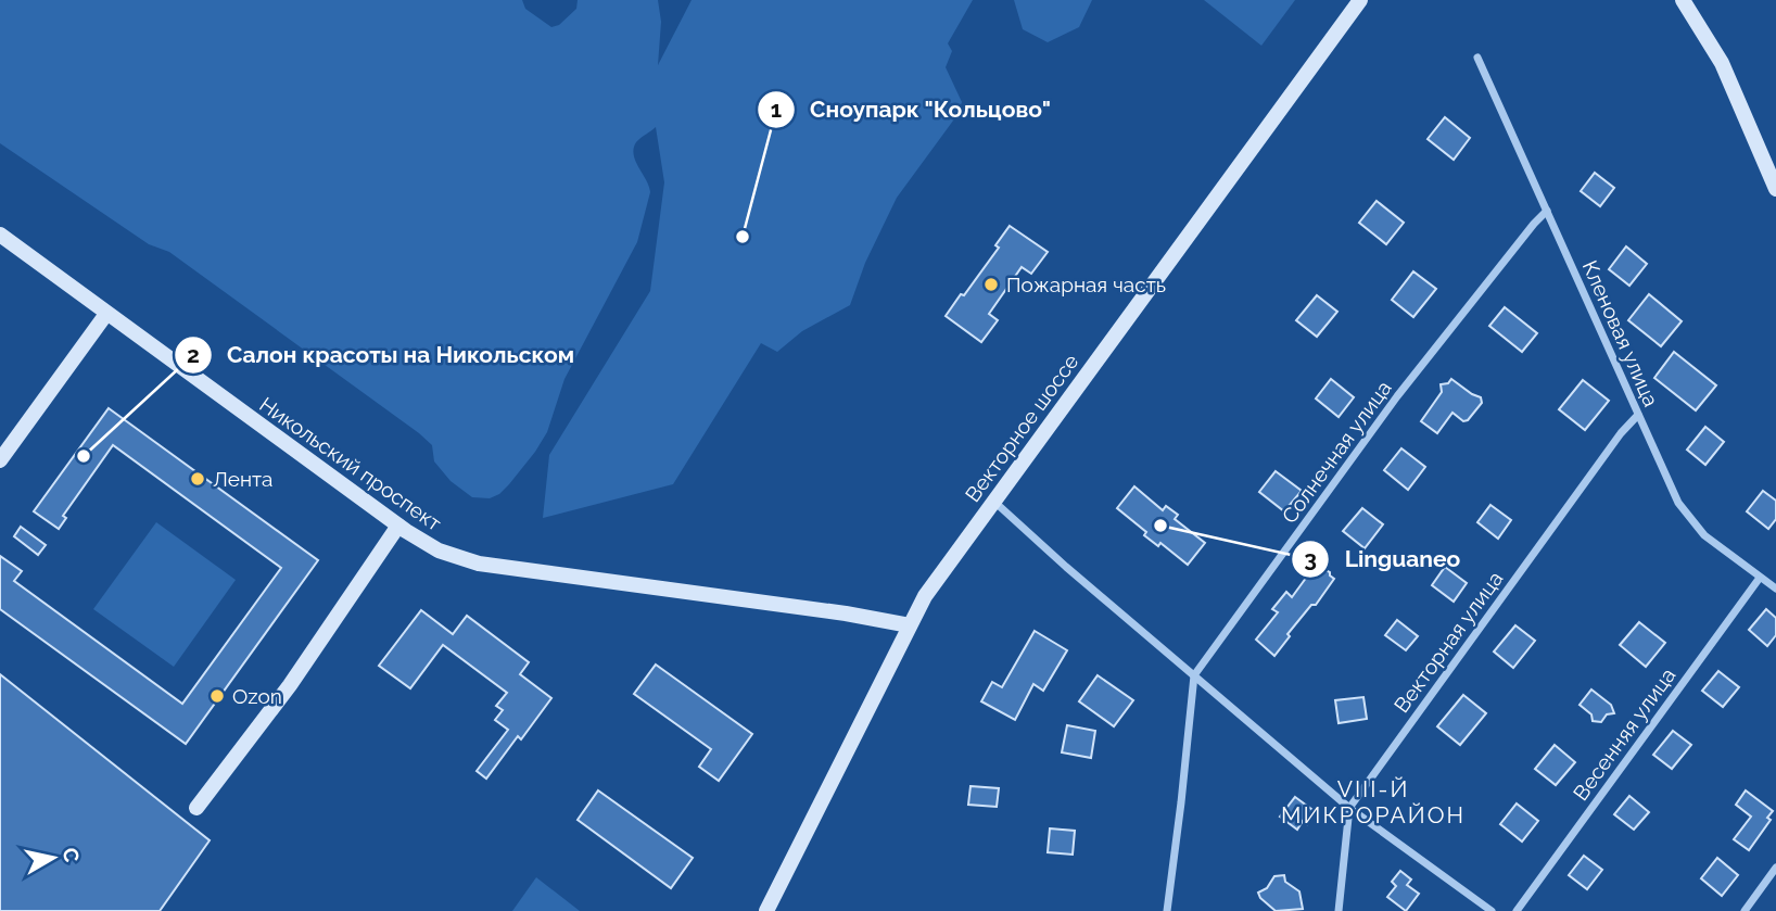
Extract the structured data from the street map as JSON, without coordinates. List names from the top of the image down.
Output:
{
  "streets": {
    "main road": ["Векторное шоссе", "Никольский проспект"],
    "street": [
      "Кленовая улица",
      "Солнечная улица",
      "Векторная улица",
      "Весенняя улица"
    ]
  },
  "crossings": [
    ["Кленовая улица", "Солнечная улица"],
    ["Кленовая улица", "Векторная улица"],
    ["Кленовая улица", "Весенняя улица"],
    ["Векторное шоссе", "Никольский проспект"]
  ],
  "districts": ["VIII-Й МИКРОРАЙОН"],
  "places": [
    "Сноупарк \"Кольцово\"",
    "Пожарная часть",
    "Салон красоты на Никольском",
    "Лента",
    "Linguaneo",
    "Ozon"
  ],
  "north": "right"
}
